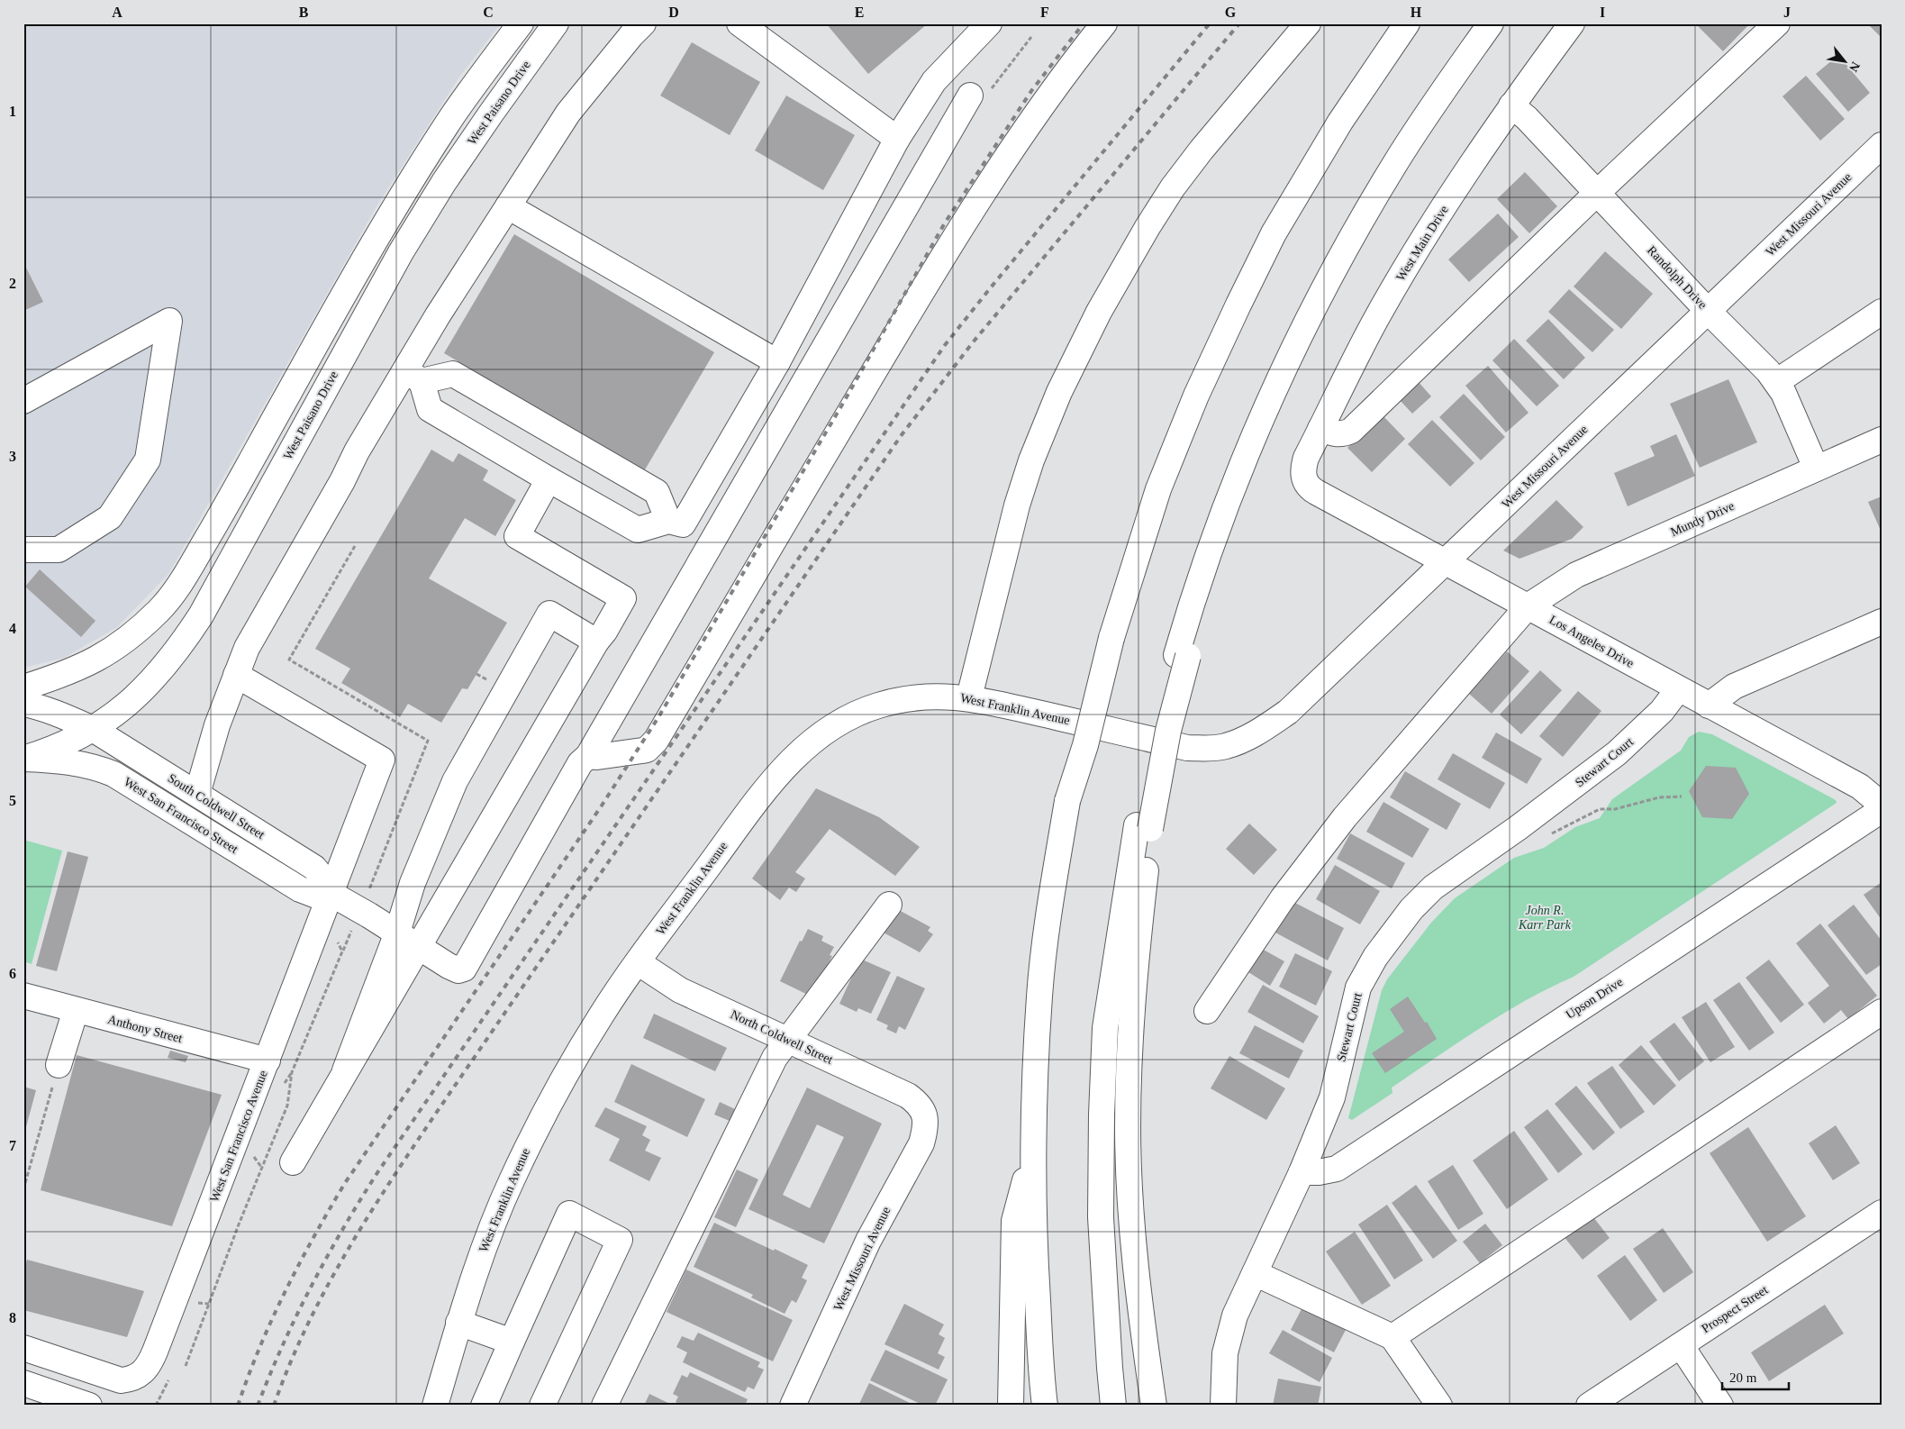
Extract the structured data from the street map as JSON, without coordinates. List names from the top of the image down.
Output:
{
  "streets": {
    "main road": [
      "West Paisano Drive",
      "West Missouri Avenue",
      "West Main Drive",
      "Randolph Drive",
      "Mundy Drive",
      "Los Angeles Drive",
      "West Franklin Avenue",
      "Stewart Court",
      "South Coldwell Street",
      "West San Francisco Street",
      "Upson Drive",
      "Anthony Street",
      "North Coldwell Street",
      "West San Francisco Avenue",
      "Prospect Street"
    ]
  },
  "crossings": [
    ["West Paisano Drive", "South Coldwell Street"],
    ["West Paisano Drive", "West San Francisco Street"],
    ["West Missouri Avenue", "Randolph Drive"],
    ["West Missouri Avenue", "Los Angeles Drive"],
    ["West Missouri Avenue", "West Franklin Avenue"],
    ["West Missouri Avenue", "North Coldwell Street"],
    ["West Main Drive", "Randolph Drive"],
    ["West Main Drive", "Los Angeles Drive"],
    ["Randolph Drive", "Mundy Drive"],
    ["Mundy Drive", "Los Angeles Drive"],
    ["Los Angeles Drive", "Stewart Court"],
    ["West Franklin Avenue", "North Coldwell Street"],
    ["Stewart Court", "Upson Drive"],
    ["South Coldwell Street", "West San Francisco Street"],
    ["South Coldwell Street", "West San Francisco Avenue"],
    ["West San Francisco Street", "West San Francisco Avenue"],
    ["Anthony Street", "West San Francisco Avenue"]
  ],
  "parks": ["John R. Karr Park"],
  "scale_bar": "20 m",
  "north": "bottom right",
  "grid": {
    "columns": [
      "A",
      "B",
      "C",
      "D",
      "E",
      "F",
      "G",
      "H",
      "I",
      "J"
    ],
    "rows": [
      "1",
      "2",
      "3",
      "4",
      "5",
      "6",
      "7",
      "8"
    ]
  }
}
